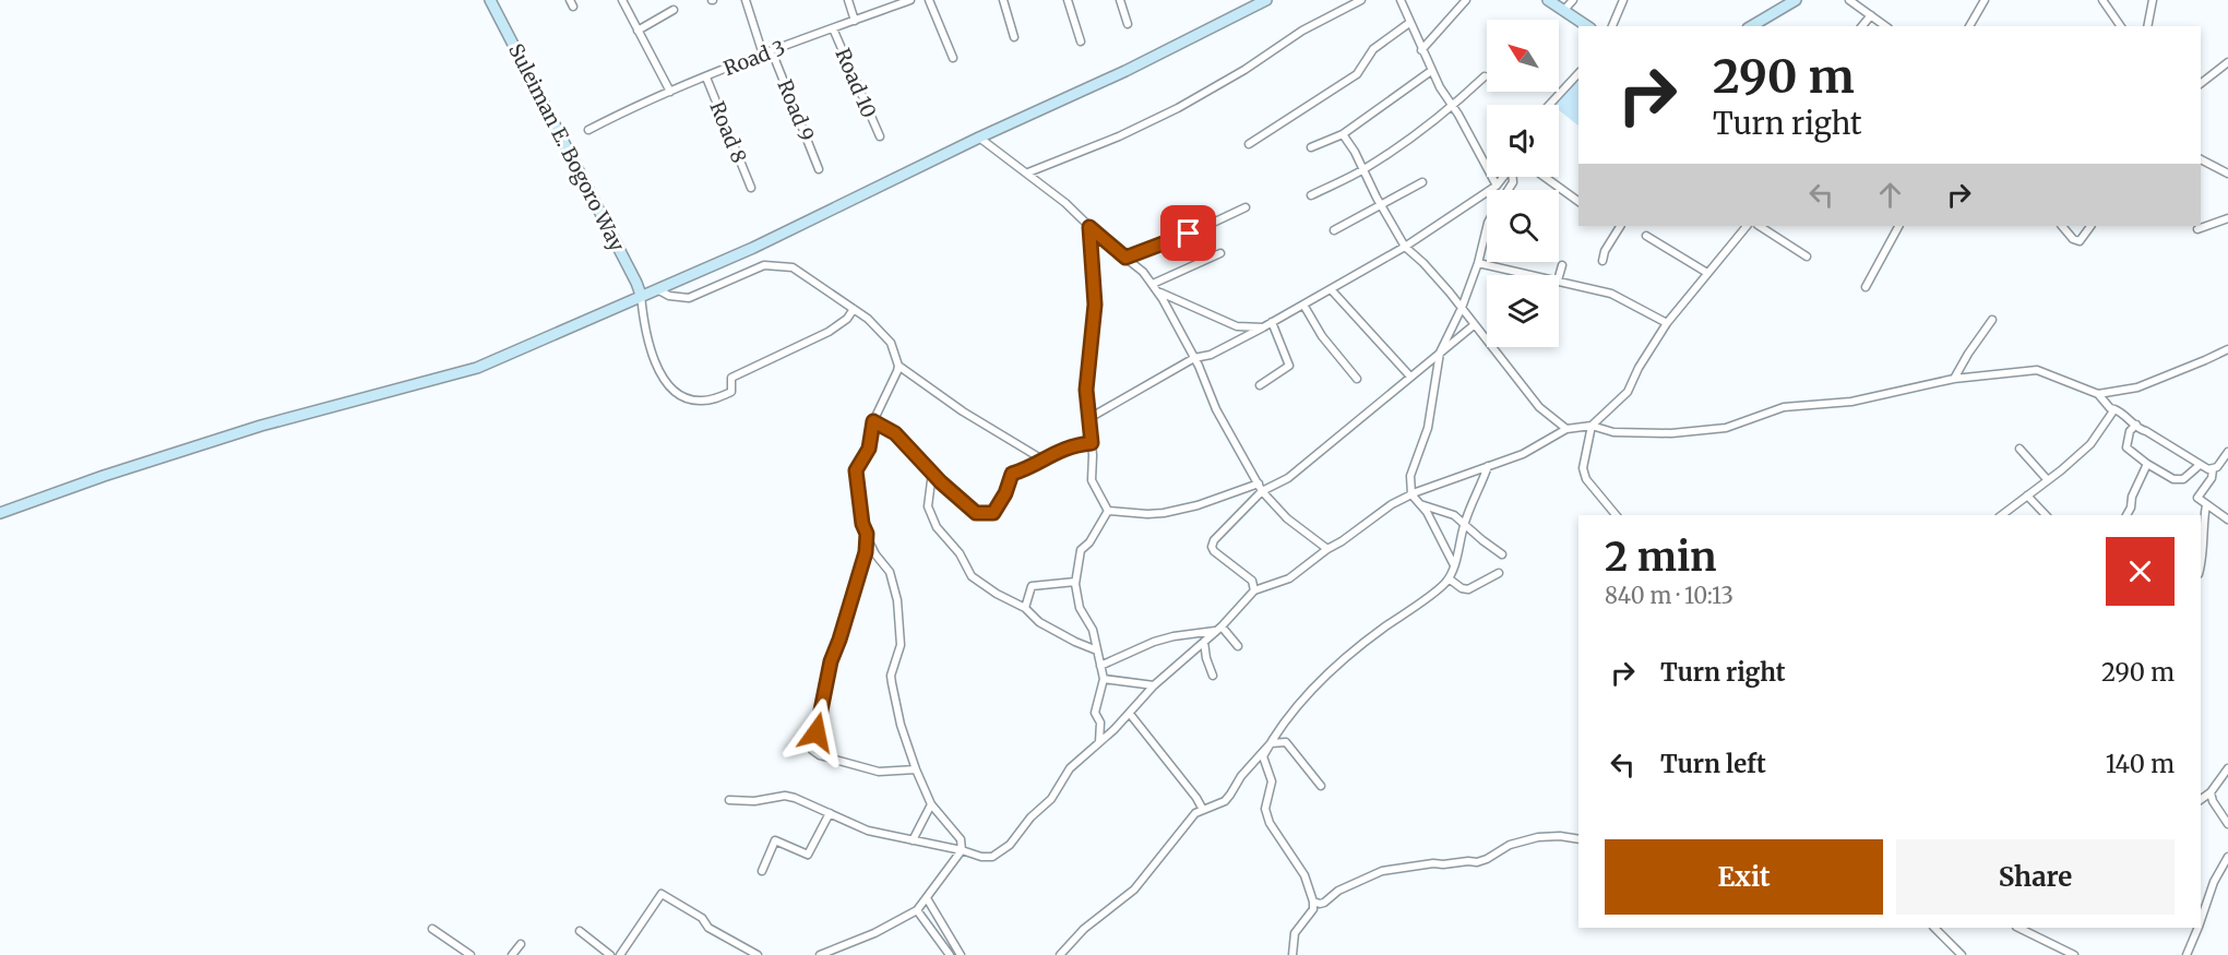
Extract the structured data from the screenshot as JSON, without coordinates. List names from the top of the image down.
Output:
{
  "streets": {
    "main road": ["Suleiman E. Bogoro Way"],
    "street": [
      "Road 3",
      "Road 10",
      "Road 9",
      "Road 8"
    ]
  },
  "crossings": [
    ["Road 3", "Road 10"],
    ["Road 3", "Road 9"],
    ["Road 3", "Road 8"]
  ],
  "north": "top left",
  "page": {
    "turn": ["290 m", "Turn right"],
    "heading": ["2 min", "840 m · 10:13"],
    "list": [
      {
        "name": "Turn right",
        "value": "290 m"
      },
      {
        "name": "Turn left",
        "value": "140 m"
      }
    ],
    "buttons": ["Exit", "Share"]
  }
}
